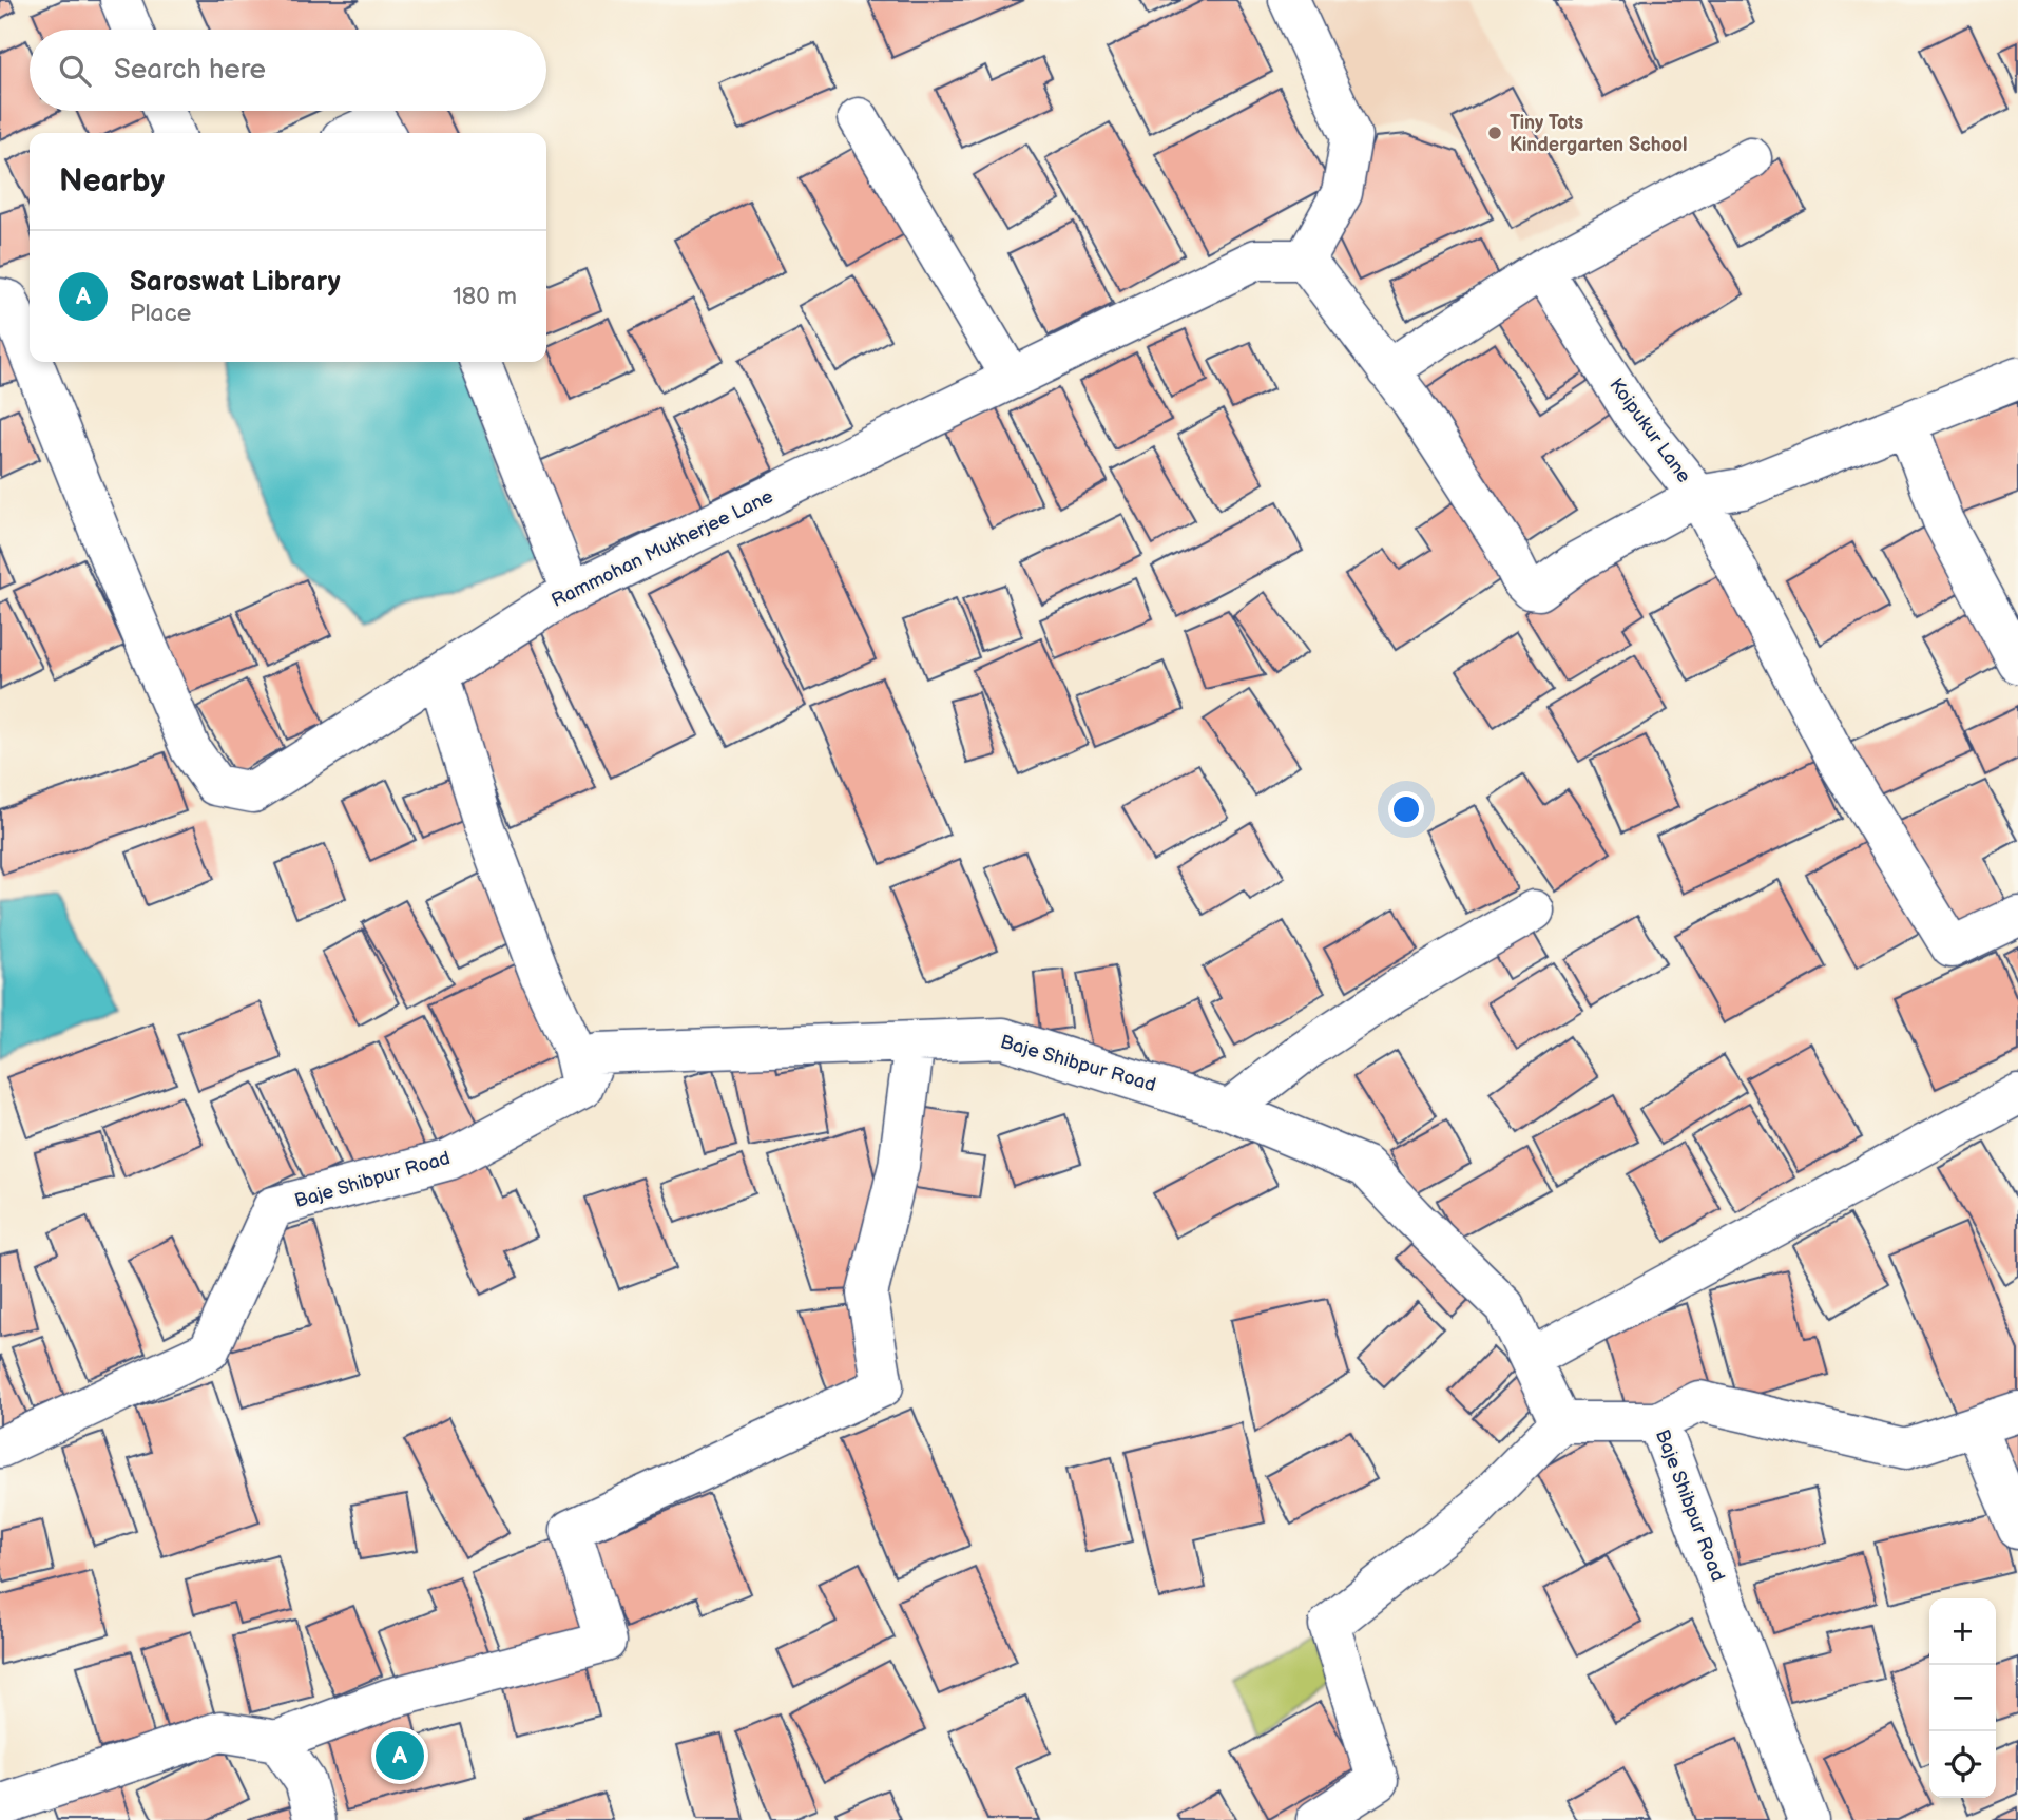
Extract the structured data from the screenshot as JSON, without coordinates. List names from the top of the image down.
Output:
{
  "streets": {
    "street": ["Koipukur Lane", "Rammohan Mukherjee Lane", "Baje Shibpur Road"]
  },
  "places": ["Tiny Tots Kindergarten School"],
  "page": {
    "search": "Search here",
    "heading": "Nearby",
    "list": [
      {
        "mark": "A",
        "name": "Saroswat Library",
        "note": "Place",
        "value": "180 m"
      }
    ],
    "map_buttons": ["+", "−"],
    "pins": "A"
  }
}
